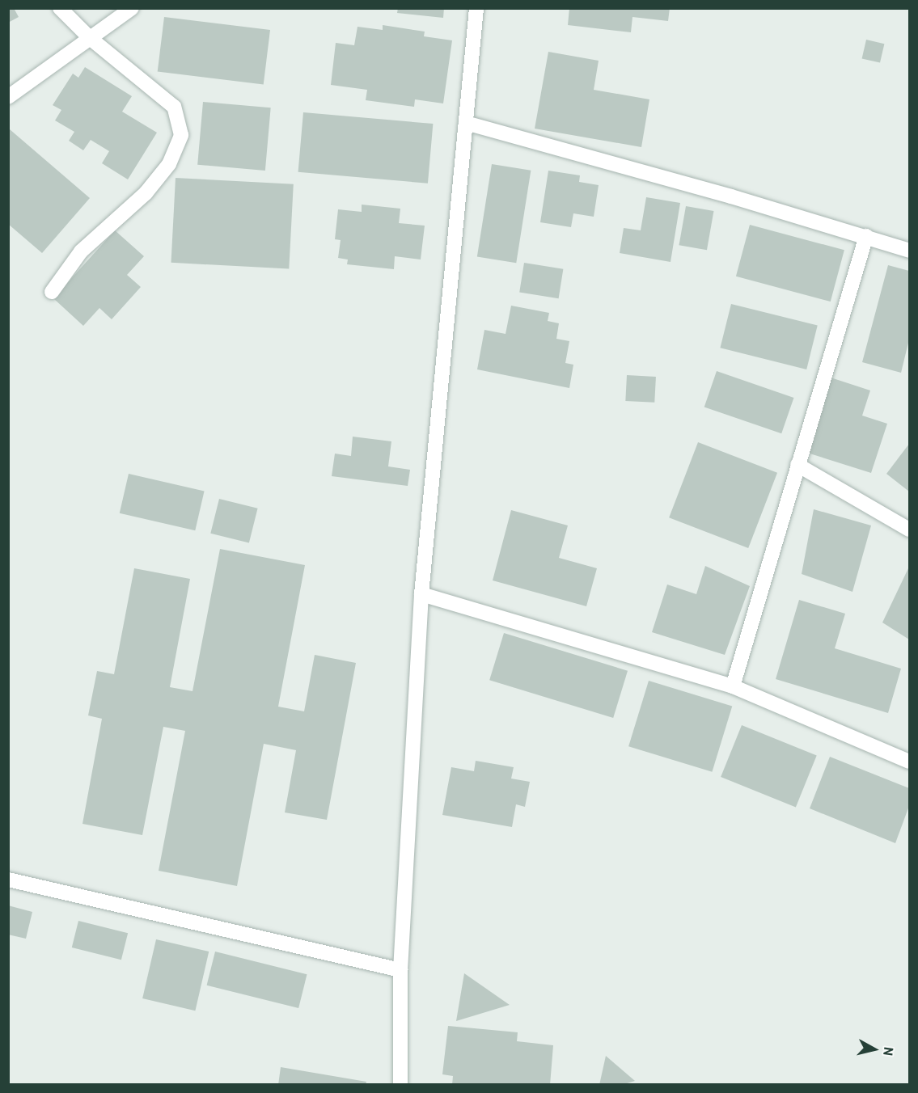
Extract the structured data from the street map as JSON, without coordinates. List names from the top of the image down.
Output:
{
  "north": "right"
}
